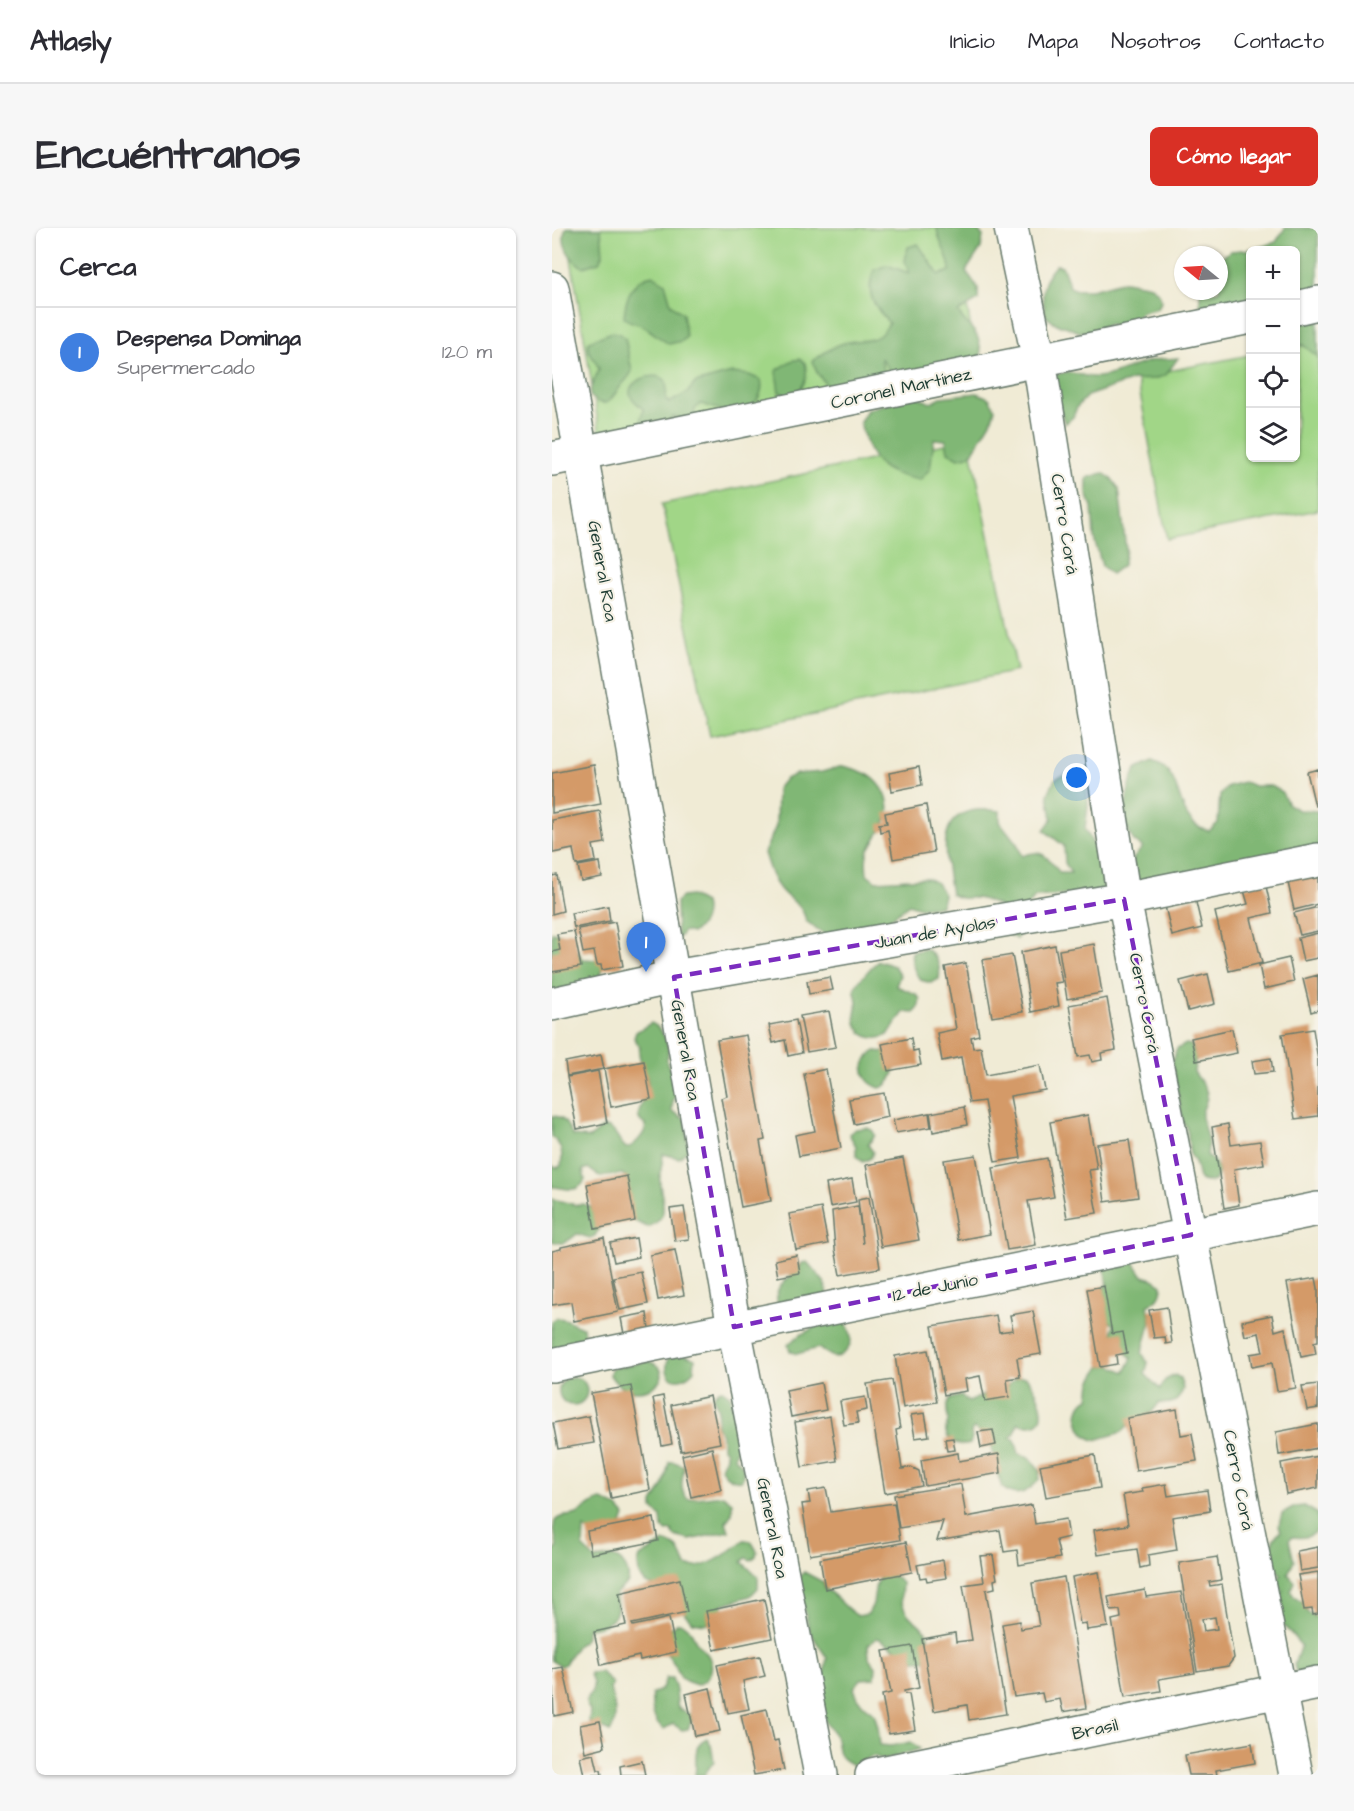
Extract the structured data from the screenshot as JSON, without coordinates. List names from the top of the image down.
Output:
{
  "streets": {
    "street": [
      "Coronel Martínez",
      "Cerro Corá",
      "General Roa",
      "Juan de Ayolas",
      "12 de Junio",
      "Brasil"
    ]
  },
  "crossings": [
    ["Coronel Martínez", "Cerro Corá"],
    ["Coronel Martínez", "General Roa"],
    ["Cerro Corá", "Juan de Ayolas"],
    ["Cerro Corá", "12 de Junio"],
    ["Cerro Corá", "Brasil"],
    ["General Roa", "Juan de Ayolas"],
    ["General Roa", "12 de Junio"]
  ],
  "north": "left",
  "page": {
    "header": "Atlasly",
    "nav": [
      "Inicio",
      "Mapa",
      "Nosotros",
      "Contacto"
    ],
    "title": "Encuéntranos",
    "buttons": "Cómo llegar",
    "heading": "Cerca",
    "map_buttons": ["+", "−"],
    "list": [
      {
        "mark": "1",
        "name": "Despensa Dominga",
        "note": "Supermercado",
        "value": "120 m"
      }
    ],
    "pins": "1"
  }
}
